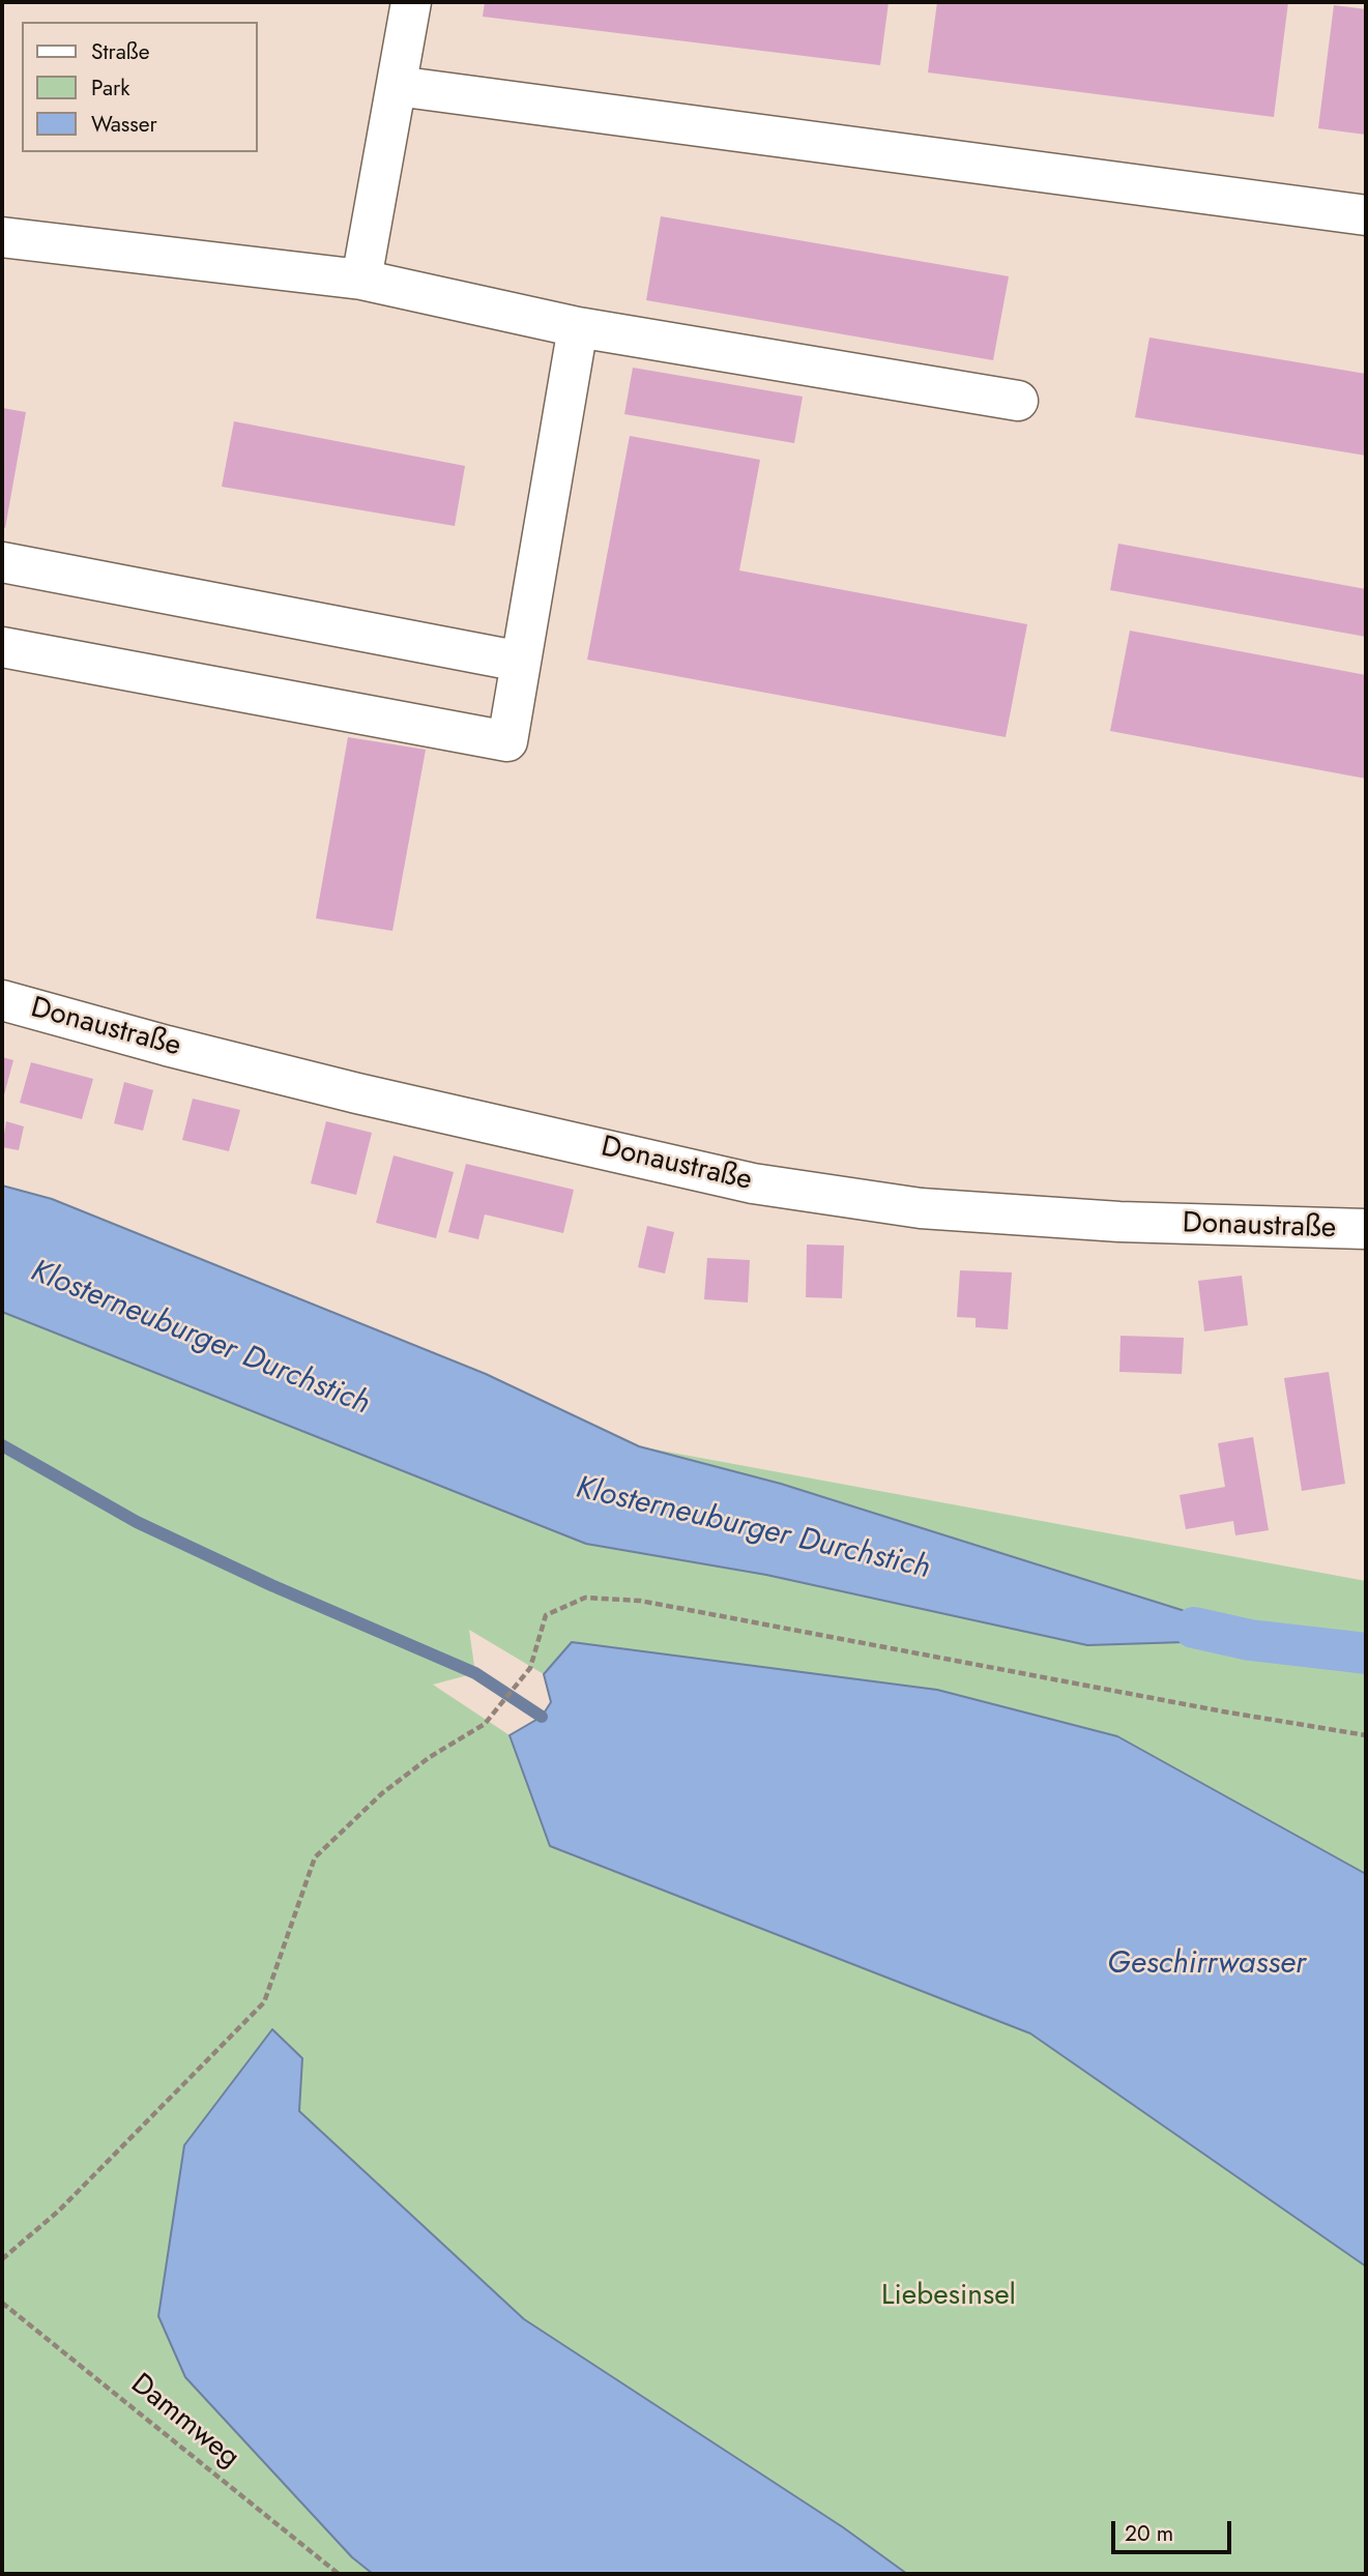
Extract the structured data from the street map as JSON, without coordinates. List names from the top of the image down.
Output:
{
  "streets": {
    "street": ["Donaustraße"],
    "path": ["Dammweg"]
  },
  "water": ["Klosterneuburger Durchstich", "Geschirrwasser"],
  "parks": ["Liebesinsel"],
  "legend": ["Straße", "Park", "Wasser"],
  "scale_bar": "20 m"
}
